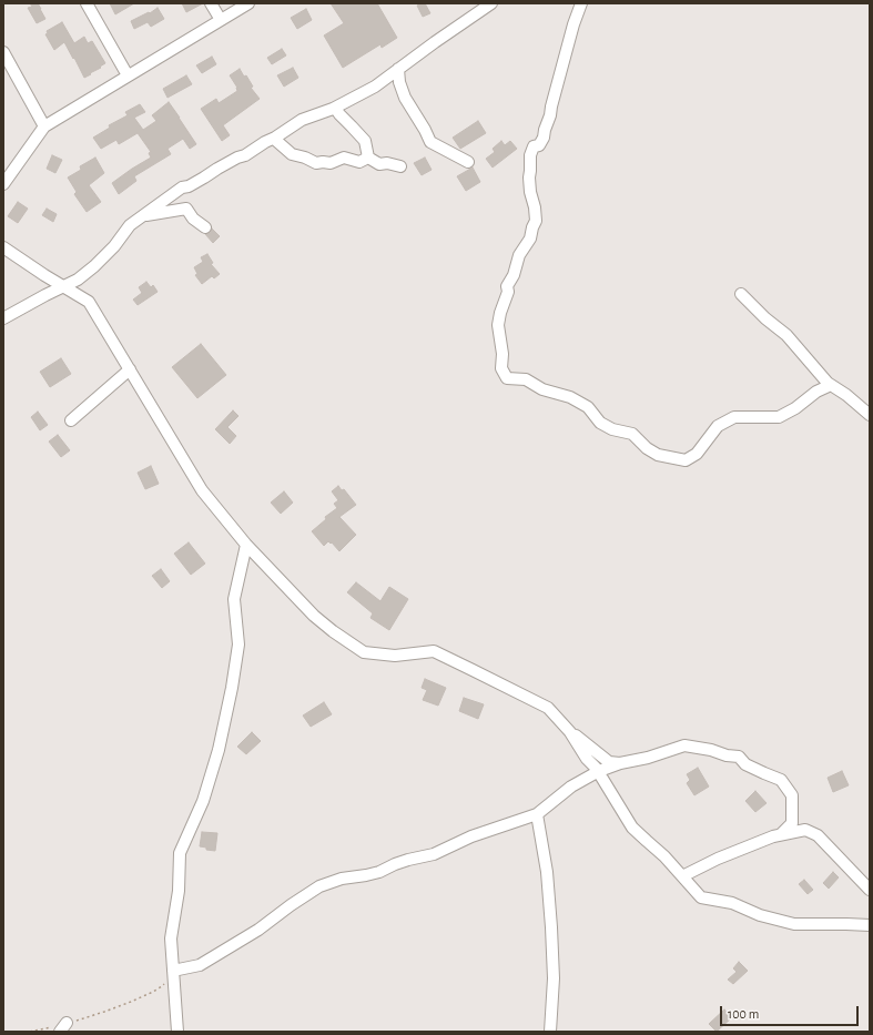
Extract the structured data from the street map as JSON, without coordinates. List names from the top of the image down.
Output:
{
  "scale_bar": "100 m"
}
